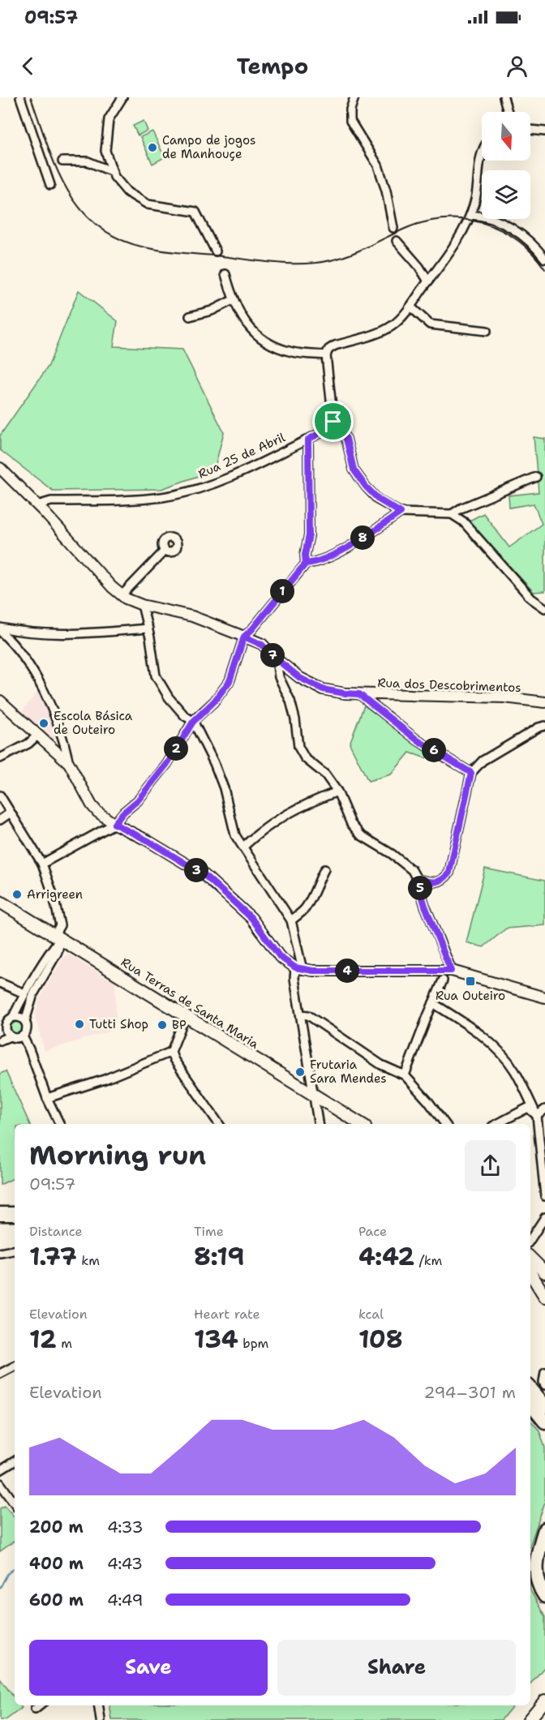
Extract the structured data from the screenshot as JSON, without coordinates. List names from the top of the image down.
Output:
{
  "streets": {
    "main road": ["Rua Terras de Santa Maria"],
    "street": ["Rua 25 de Abril", "Rua dos Descobrimentos"]
  },
  "crossings": [
    ["Rua 25 de Abril", "Rua dos Descobrimentos"]
  ],
  "places": {
    "other": [
      "Campo de jogos de Manhouçe",
      "Escola Básica de Outeiro",
      "Arrigreen",
      "Tutti Shop",
      "BP",
      "Frutaria Sara Mendes"
    ],
    "transit": ["Rua Outeiro"]
  },
  "north": "bottom",
  "page": {
    "status": "09:57",
    "header": "Tempo",
    "pins": [
      "8",
      "1",
      "7",
      "2",
      "6",
      "3",
      "5",
      "4"
    ],
    "heading": ["Morning run", "09:57"],
    "stats": [
      ["Distance", "1.77 km"],
      ["Time", "8:19"],
      ["Pace", "4:42 /km"],
      ["Elevation", "12 m"],
      ["Heart rate", "134 bpm"],
      ["kcal", "108"]
    ],
    "chart": ["Elevation", "294–301 m"],
    "list": [
      {
        "name": "200 m",
        "note": "4:33"
      },
      {
        "name": "400 m",
        "note": "4:43"
      },
      {
        "name": "600 m",
        "note": "4:49"
      }
    ],
    "buttons": ["Save", "Share"]
  }
}
